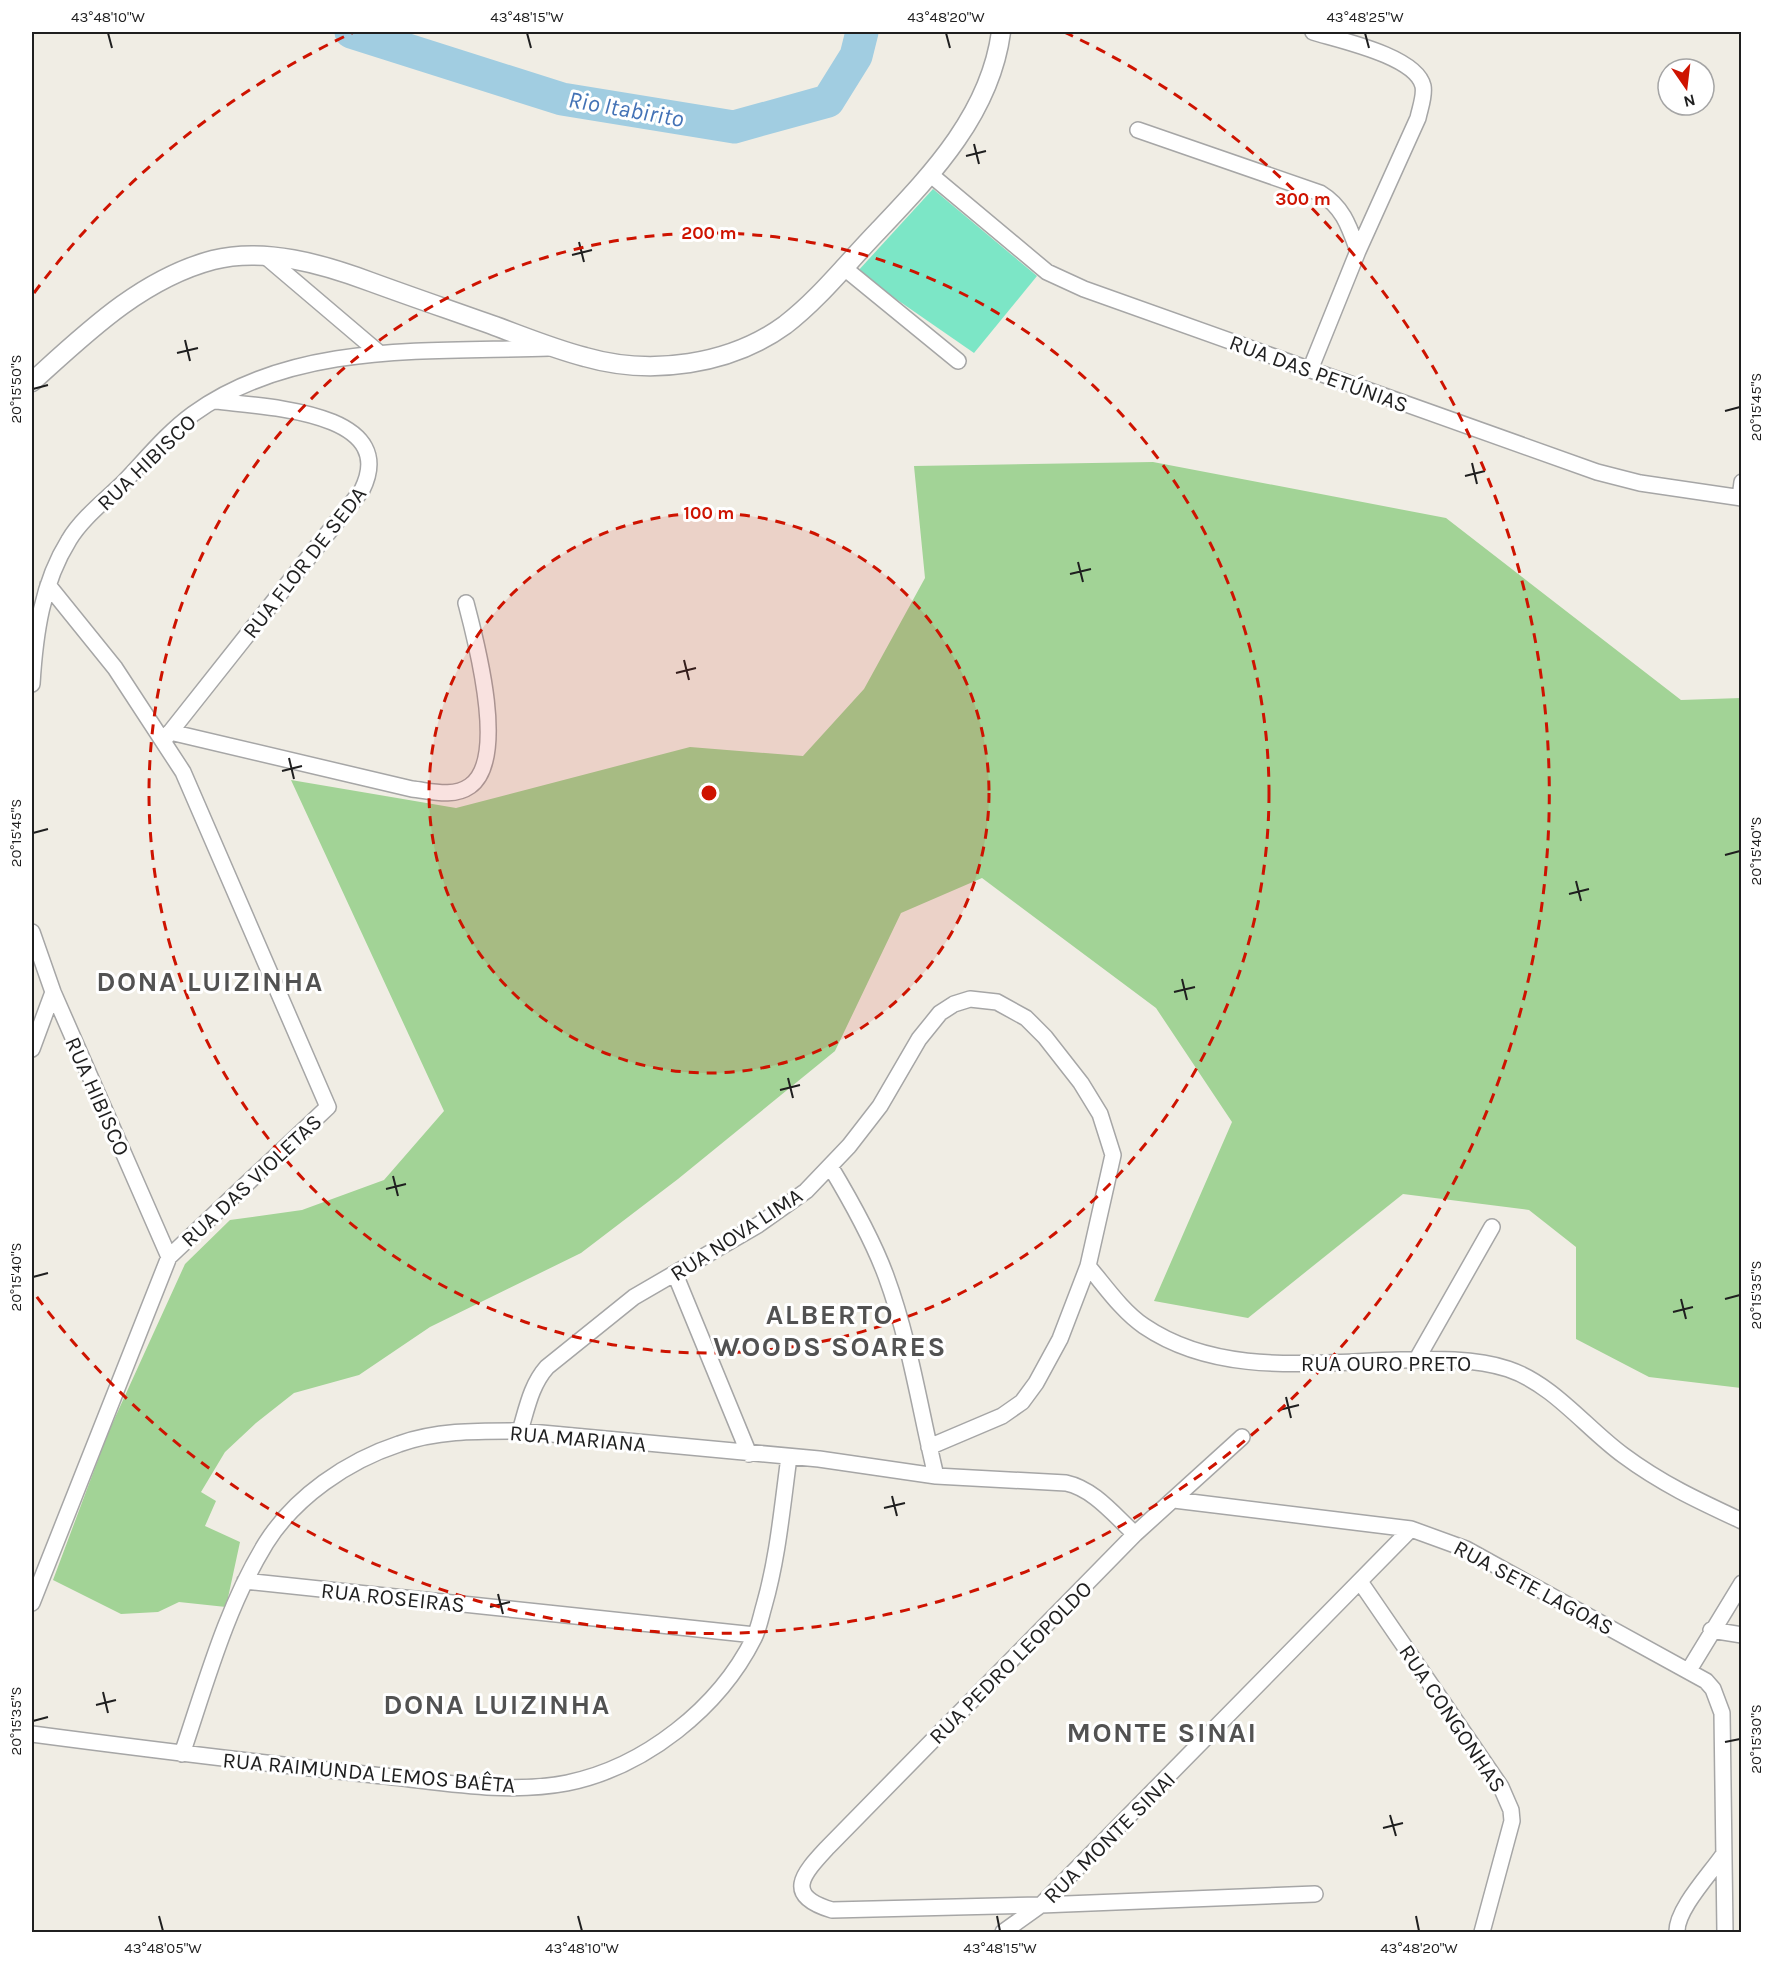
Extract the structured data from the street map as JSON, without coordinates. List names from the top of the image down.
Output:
{
  "streets": {
    "street": [
      "RUA DAS PETÚNIAS",
      "RUA HIBISCO",
      "RUA FLOR DE SEDA",
      "RUA DAS VIOLETAS",
      "RUA NOVA LIMA",
      "RUA OURO PRETO",
      "RUA MARIANA",
      "RUA SETE LAGOAS",
      "RUA ROSEIRAS",
      "RUA PEDRO LEOPOLDO",
      "RUA CONGONHAS",
      "RUA RAIMUNDA LEMOS BAÊTA",
      "RUA MONTE SINAI"
    ]
  },
  "crossings": [
    ["RUA HIBISCO", "RUA FLOR DE SEDA"],
    ["RUA HIBISCO", "RUA DAS VIOLETAS"],
    ["RUA FLOR DE SEDA", "RUA DAS VIOLETAS"],
    ["RUA NOVA LIMA", "RUA OURO PRETO"],
    ["RUA NOVA LIMA", "RUA MARIANA"],
    ["RUA MARIANA", "RUA ROSEIRAS"],
    ["RUA MARIANA", "RUA PEDRO LEOPOLDO"],
    ["RUA MARIANA", "RUA RAIMUNDA LEMOS BAÊTA"],
    ["RUA SETE LAGOAS", "RUA PEDRO LEOPOLDO"],
    ["RUA SETE LAGOAS", "RUA MONTE SINAI"],
    ["RUA ROSEIRAS", "RUA RAIMUNDA LEMOS BAÊTA"],
    ["RUA PEDRO LEOPOLDO", "RUA MONTE SINAI"],
    ["RUA CONGONHAS", "RUA MONTE SINAI"]
  ],
  "districts": [
    "DONA LUIZINHA",
    "ALBERTO WOODS SOARES",
    "DONA LUIZINHA",
    "MONTE SINAI"
  ],
  "water": ["Rio Itabirito"],
  "north": "bottom",
  "coordinates": [
    "43°48'10\"W",
    "43°48'15\"W",
    "43°48'20\"W",
    "43°48'25\"W",
    "20°15'50\"S",
    "20°15'45\"S",
    "20°15'40\"S",
    "20°15'35\"S",
    "20°15'30\"S",
    "43°48'05\"W"
  ],
  "rings": ["300 m", "200 m", "100 m"]
}
